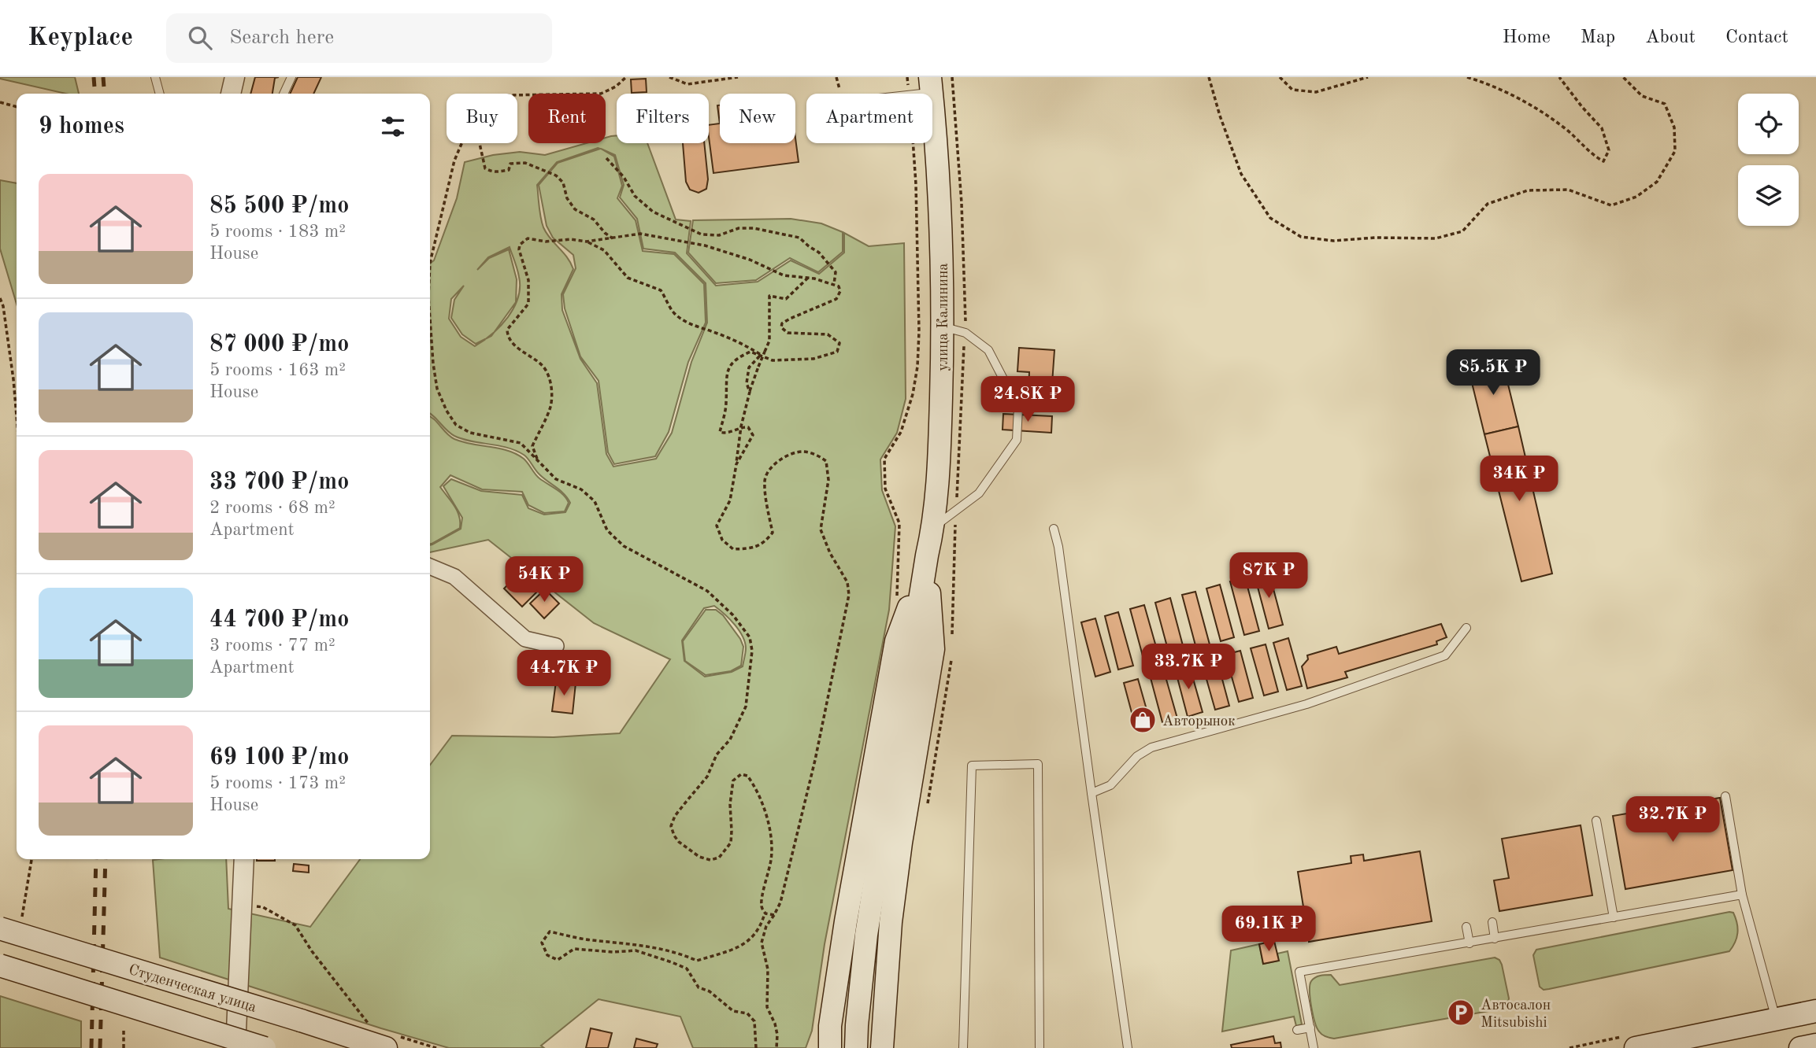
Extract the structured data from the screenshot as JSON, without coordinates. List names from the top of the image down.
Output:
{
  "streets": {
    "main road": ["улица Калинина", "Студенческая улица"]
  },
  "places": {
    "shop": ["Авторынок"],
    "parking": ["Автосалон Mitsubishi"]
  },
  "page": {
    "header": "Keyplace",
    "search": "Search here",
    "nav": [
      "Home",
      "Map",
      "About",
      "Contact"
    ],
    "chip": [
      "Buy",
      "Rent",
      "Filters",
      "New",
      "Apartment"
    ],
    "heading": "9 homes",
    "list": [
      {
        "name": "85 500 ₽/mo",
        "note": "5 rooms · 183 m² · House"
      },
      {
        "name": "87 000 ₽/mo",
        "note": "5 rooms · 163 m² · House"
      },
      {
        "name": "33 700 ₽/mo",
        "note": "2 rooms · 68 m² · Apartment"
      },
      {
        "name": "44 700 ₽/mo",
        "note": "3 rooms · 77 m² · Apartment"
      },
      {
        "name": "69 100 ₽/mo",
        "note": "5 rooms · 173 m² · House"
      }
    ],
    "price": [
      "85.5K ₽",
      "24.8K ₽",
      "34K ₽",
      "87K ₽",
      "54K ₽",
      "33.7K ₽",
      "44.7K ₽",
      "32.7K ₽",
      "69.1K ₽"
    ]
  }
}
